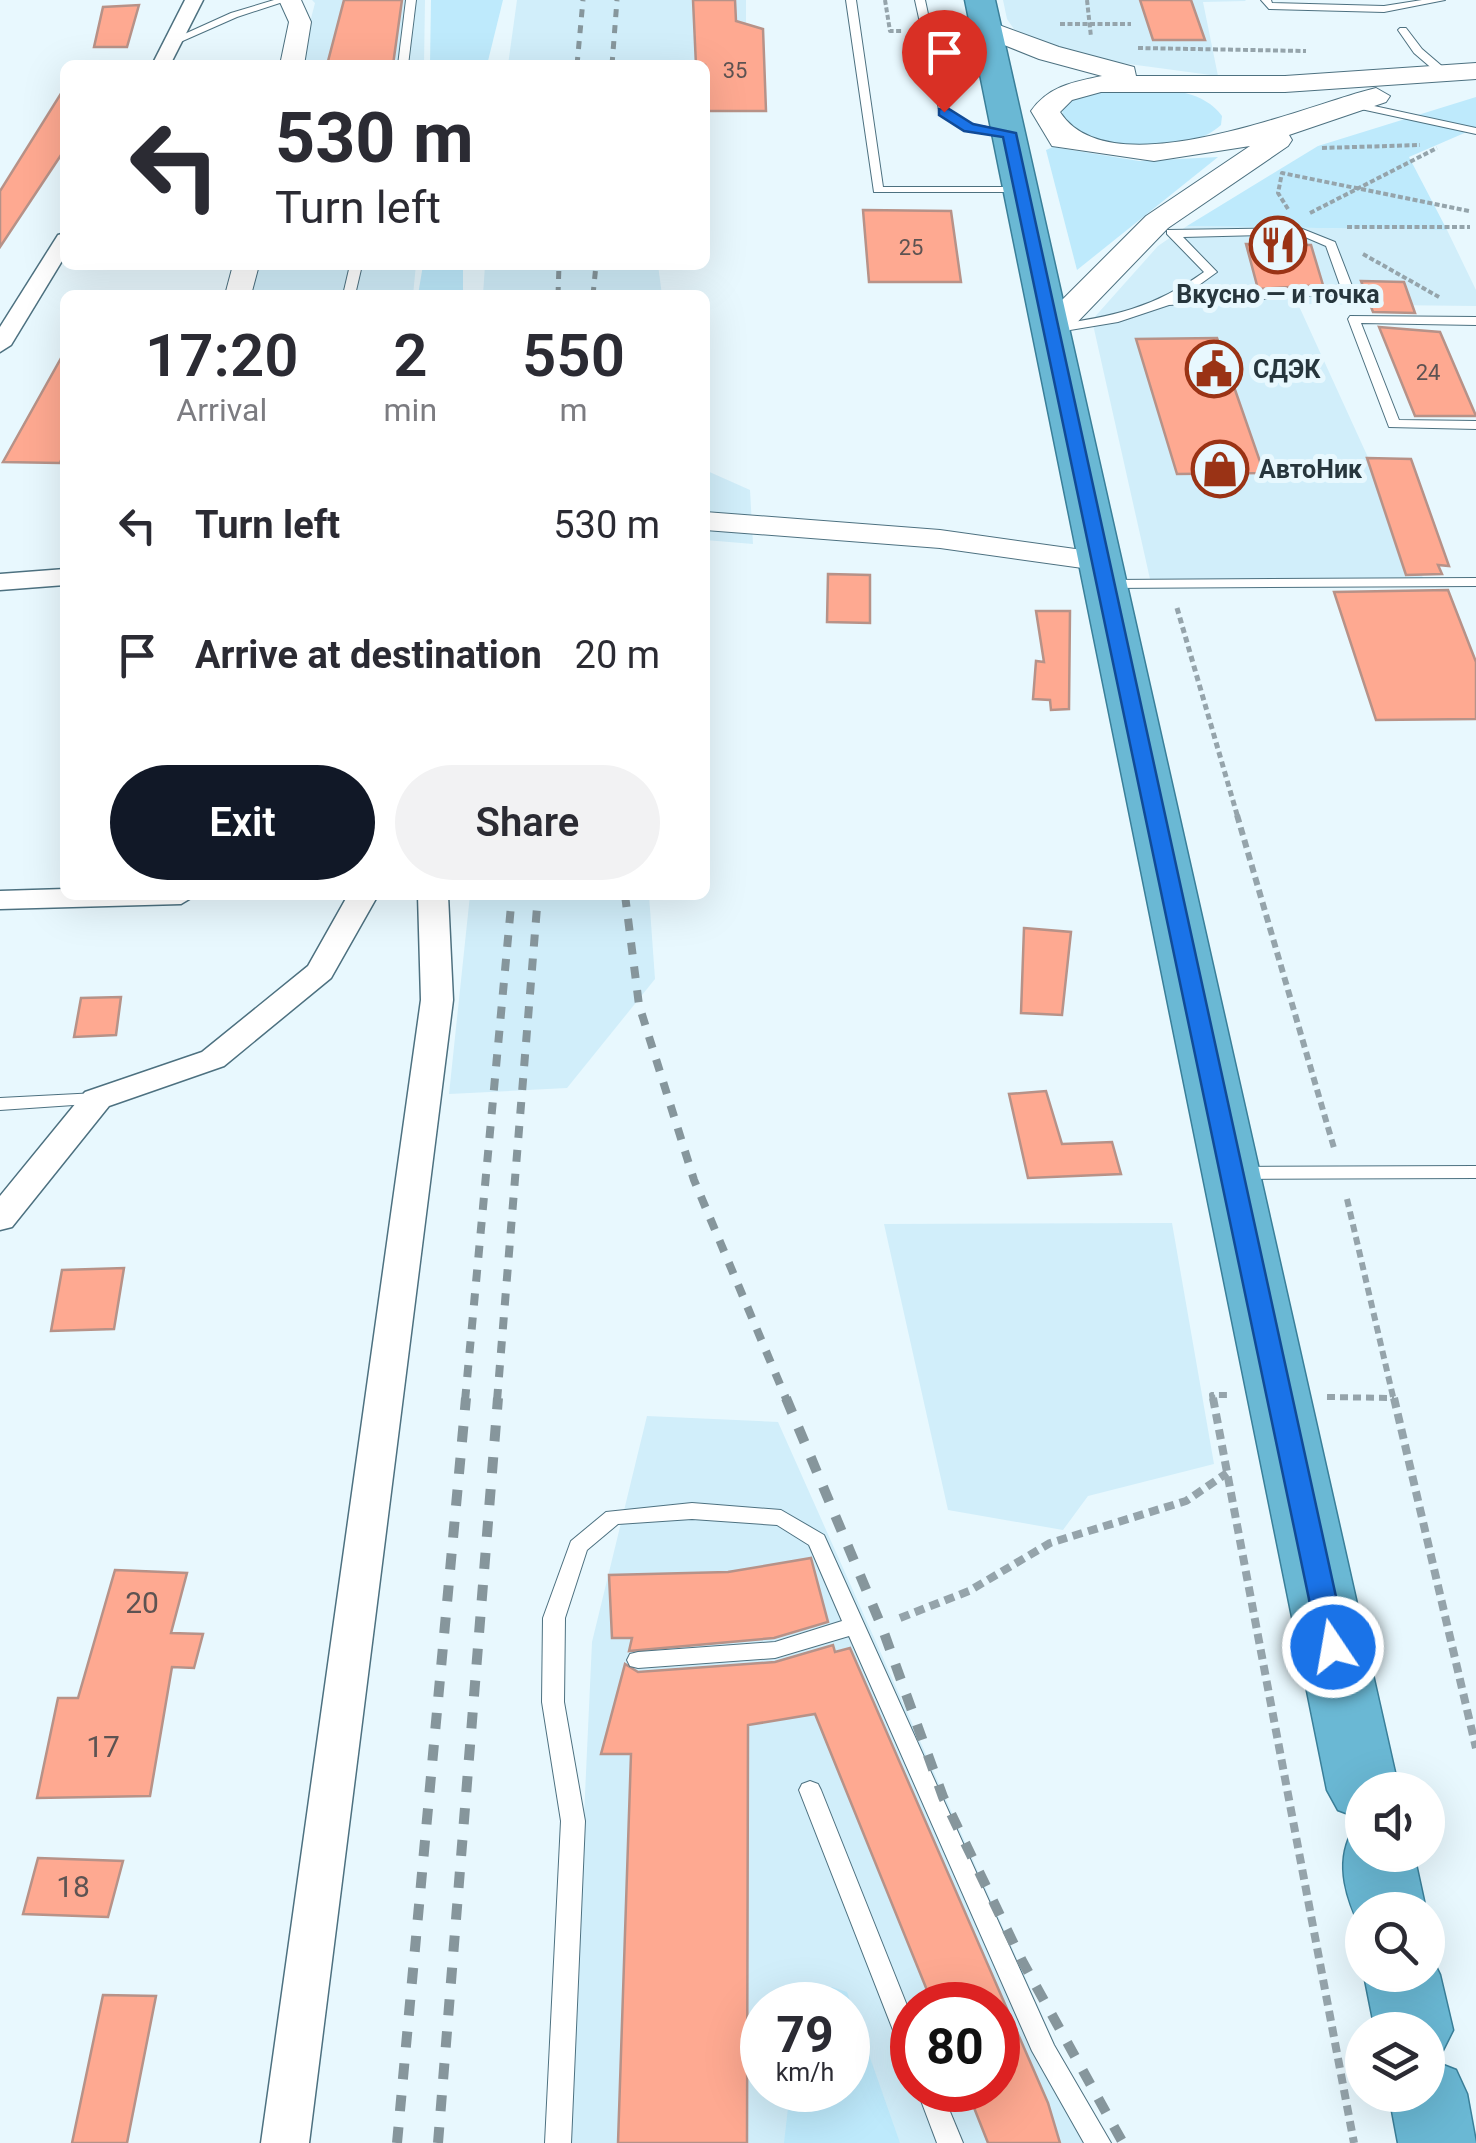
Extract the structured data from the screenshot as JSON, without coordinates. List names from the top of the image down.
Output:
{
  "places": {
    "restaurant": ["Вкусно — и точка"],
    "public building": ["СДЭК"],
    "shop": ["АвтоНик"]
  },
  "house_numbers": [
    "35",
    "25",
    "24",
    "20",
    "17",
    "18"
  ],
  "page": {
    "turn": ["530 m", "Turn left"],
    "eta": [
      "17:20",
      "Arrival",
      "2",
      "min",
      "550",
      "m"
    ],
    "list": [
      {
        "name": "Turn left",
        "value": "530 m"
      },
      {
        "name": "Arrive at destination",
        "value": "20 m"
      }
    ],
    "buttons": ["Exit", "Share"],
    "speed": "79 km/h",
    "limit": "80"
  }
}
